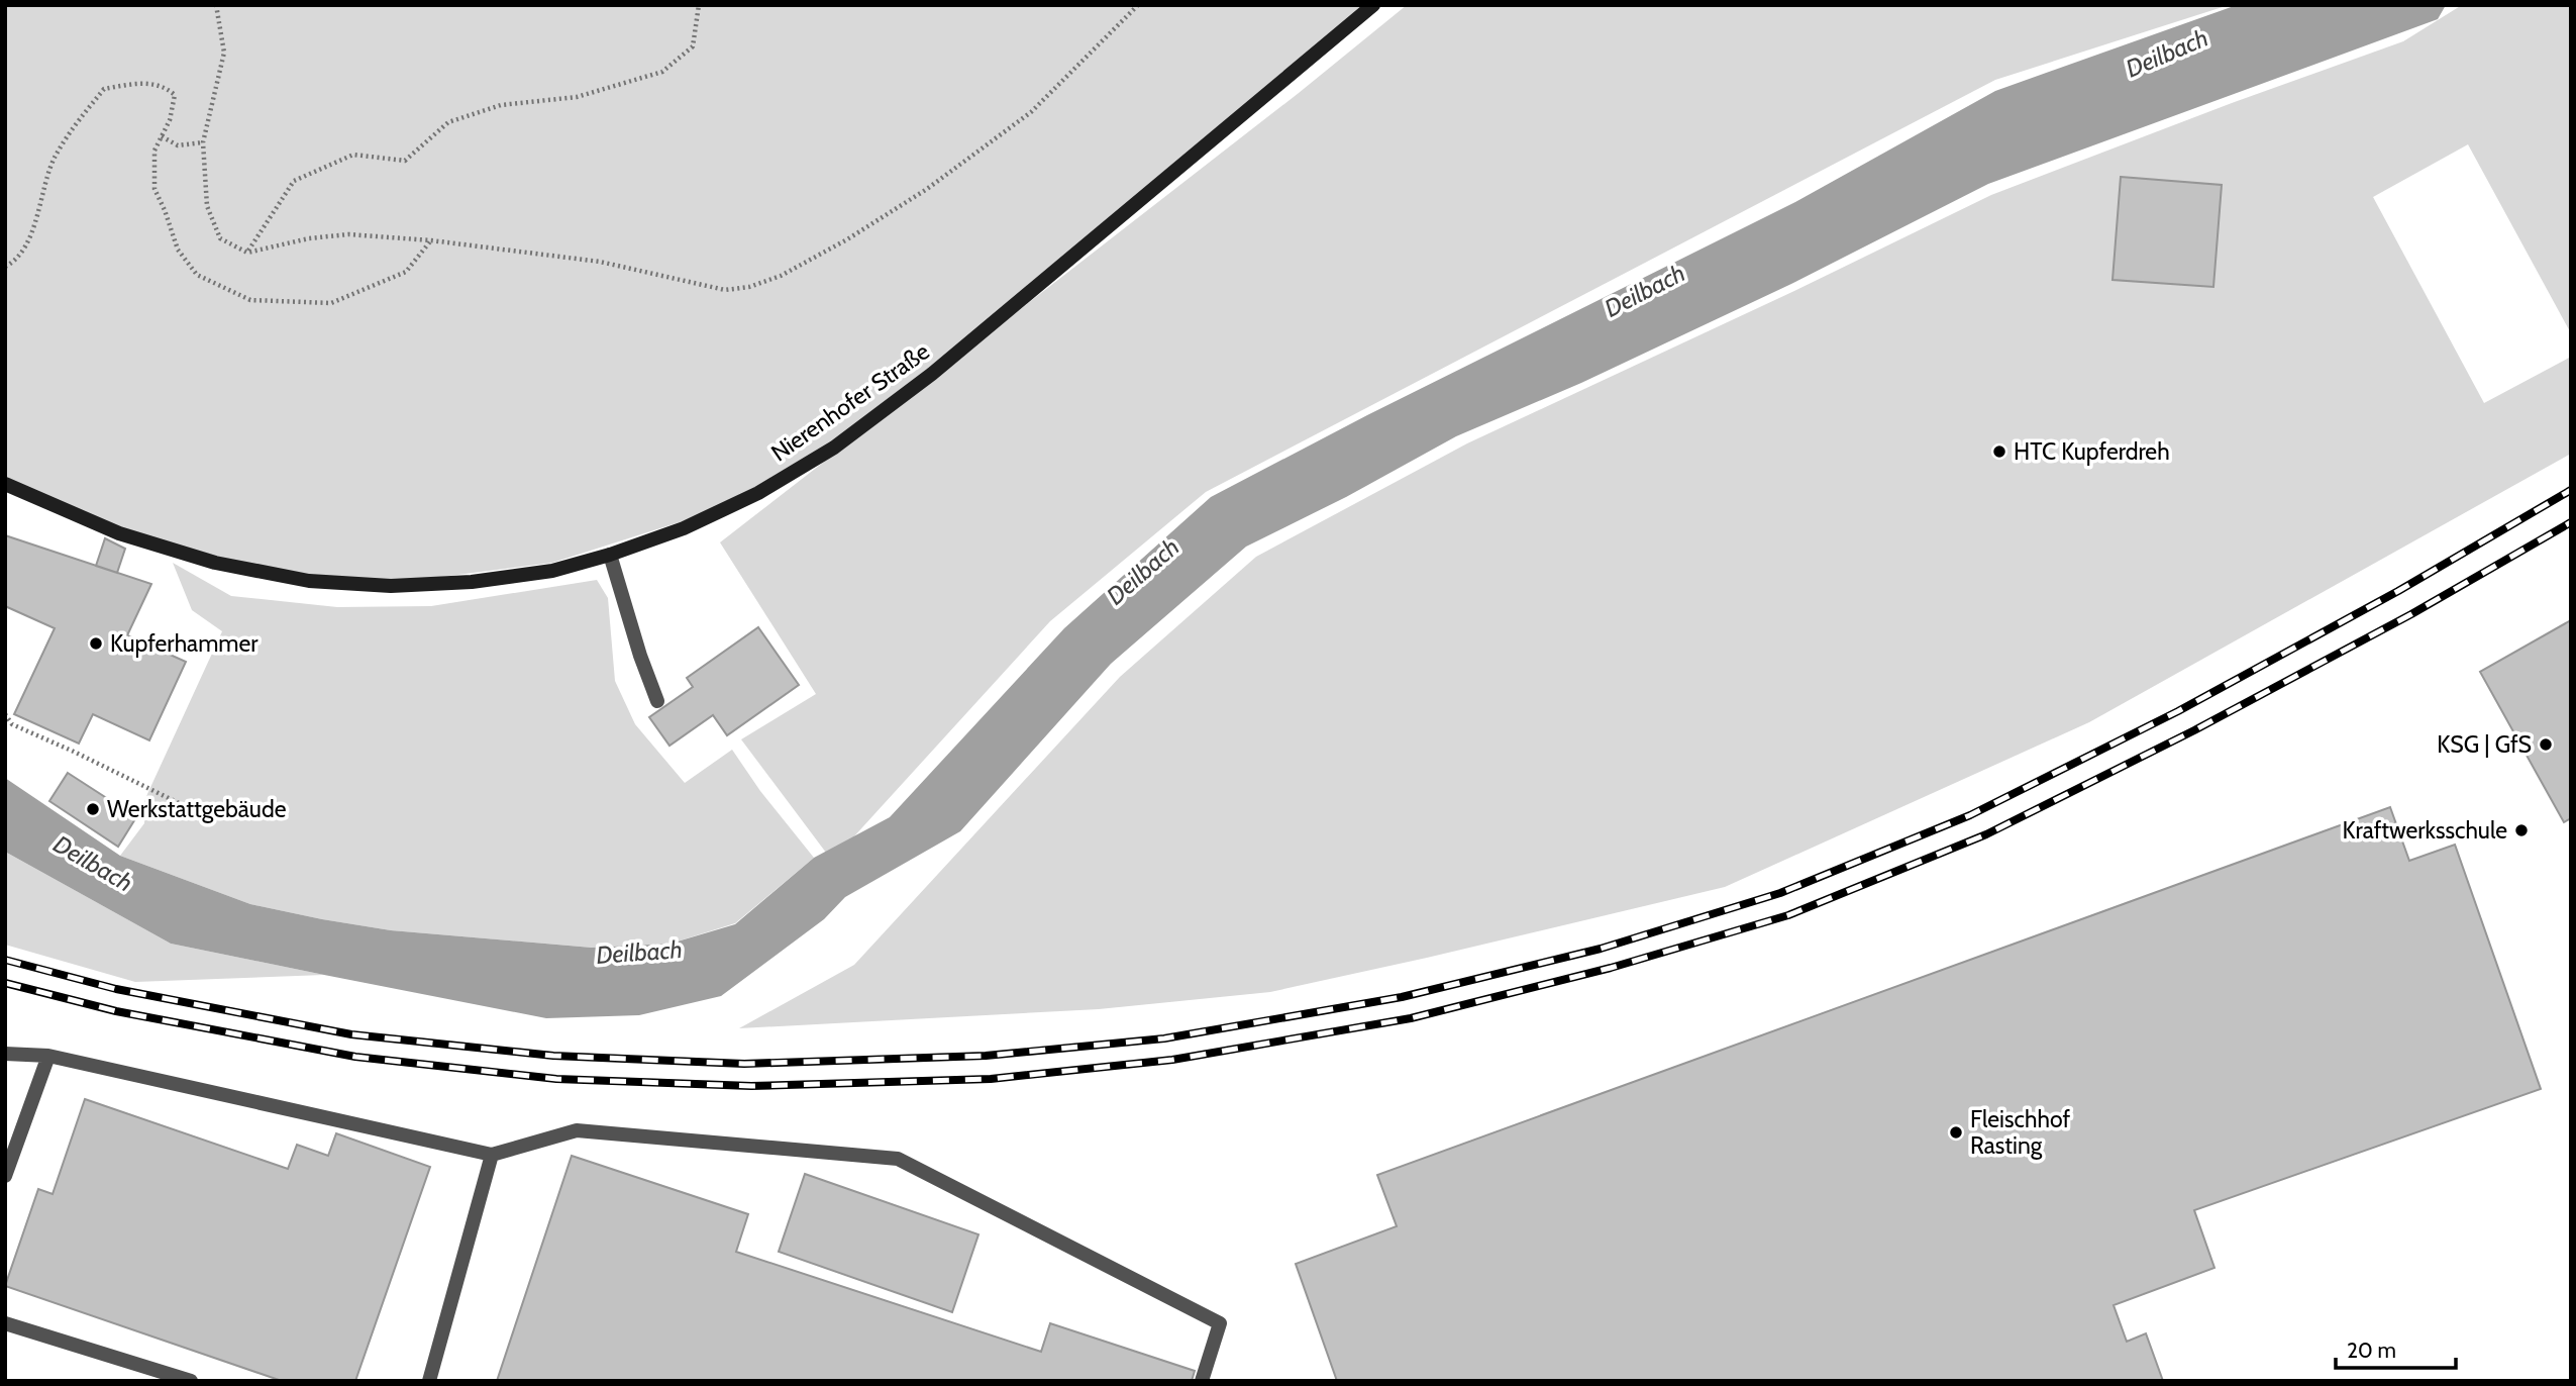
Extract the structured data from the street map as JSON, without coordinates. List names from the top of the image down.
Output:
{
  "streets": {
    "main road": ["Nierenhofer Straße"]
  },
  "water": ["Deilbach"],
  "places": [
    "HTC Kupferdreh",
    "Kupferhammer",
    "KSG | GfS",
    "Werkstattgebäude",
    "Kraftwerksschule",
    "Fleischhof Rasting"
  ],
  "scale_bar": "20 m"
}
